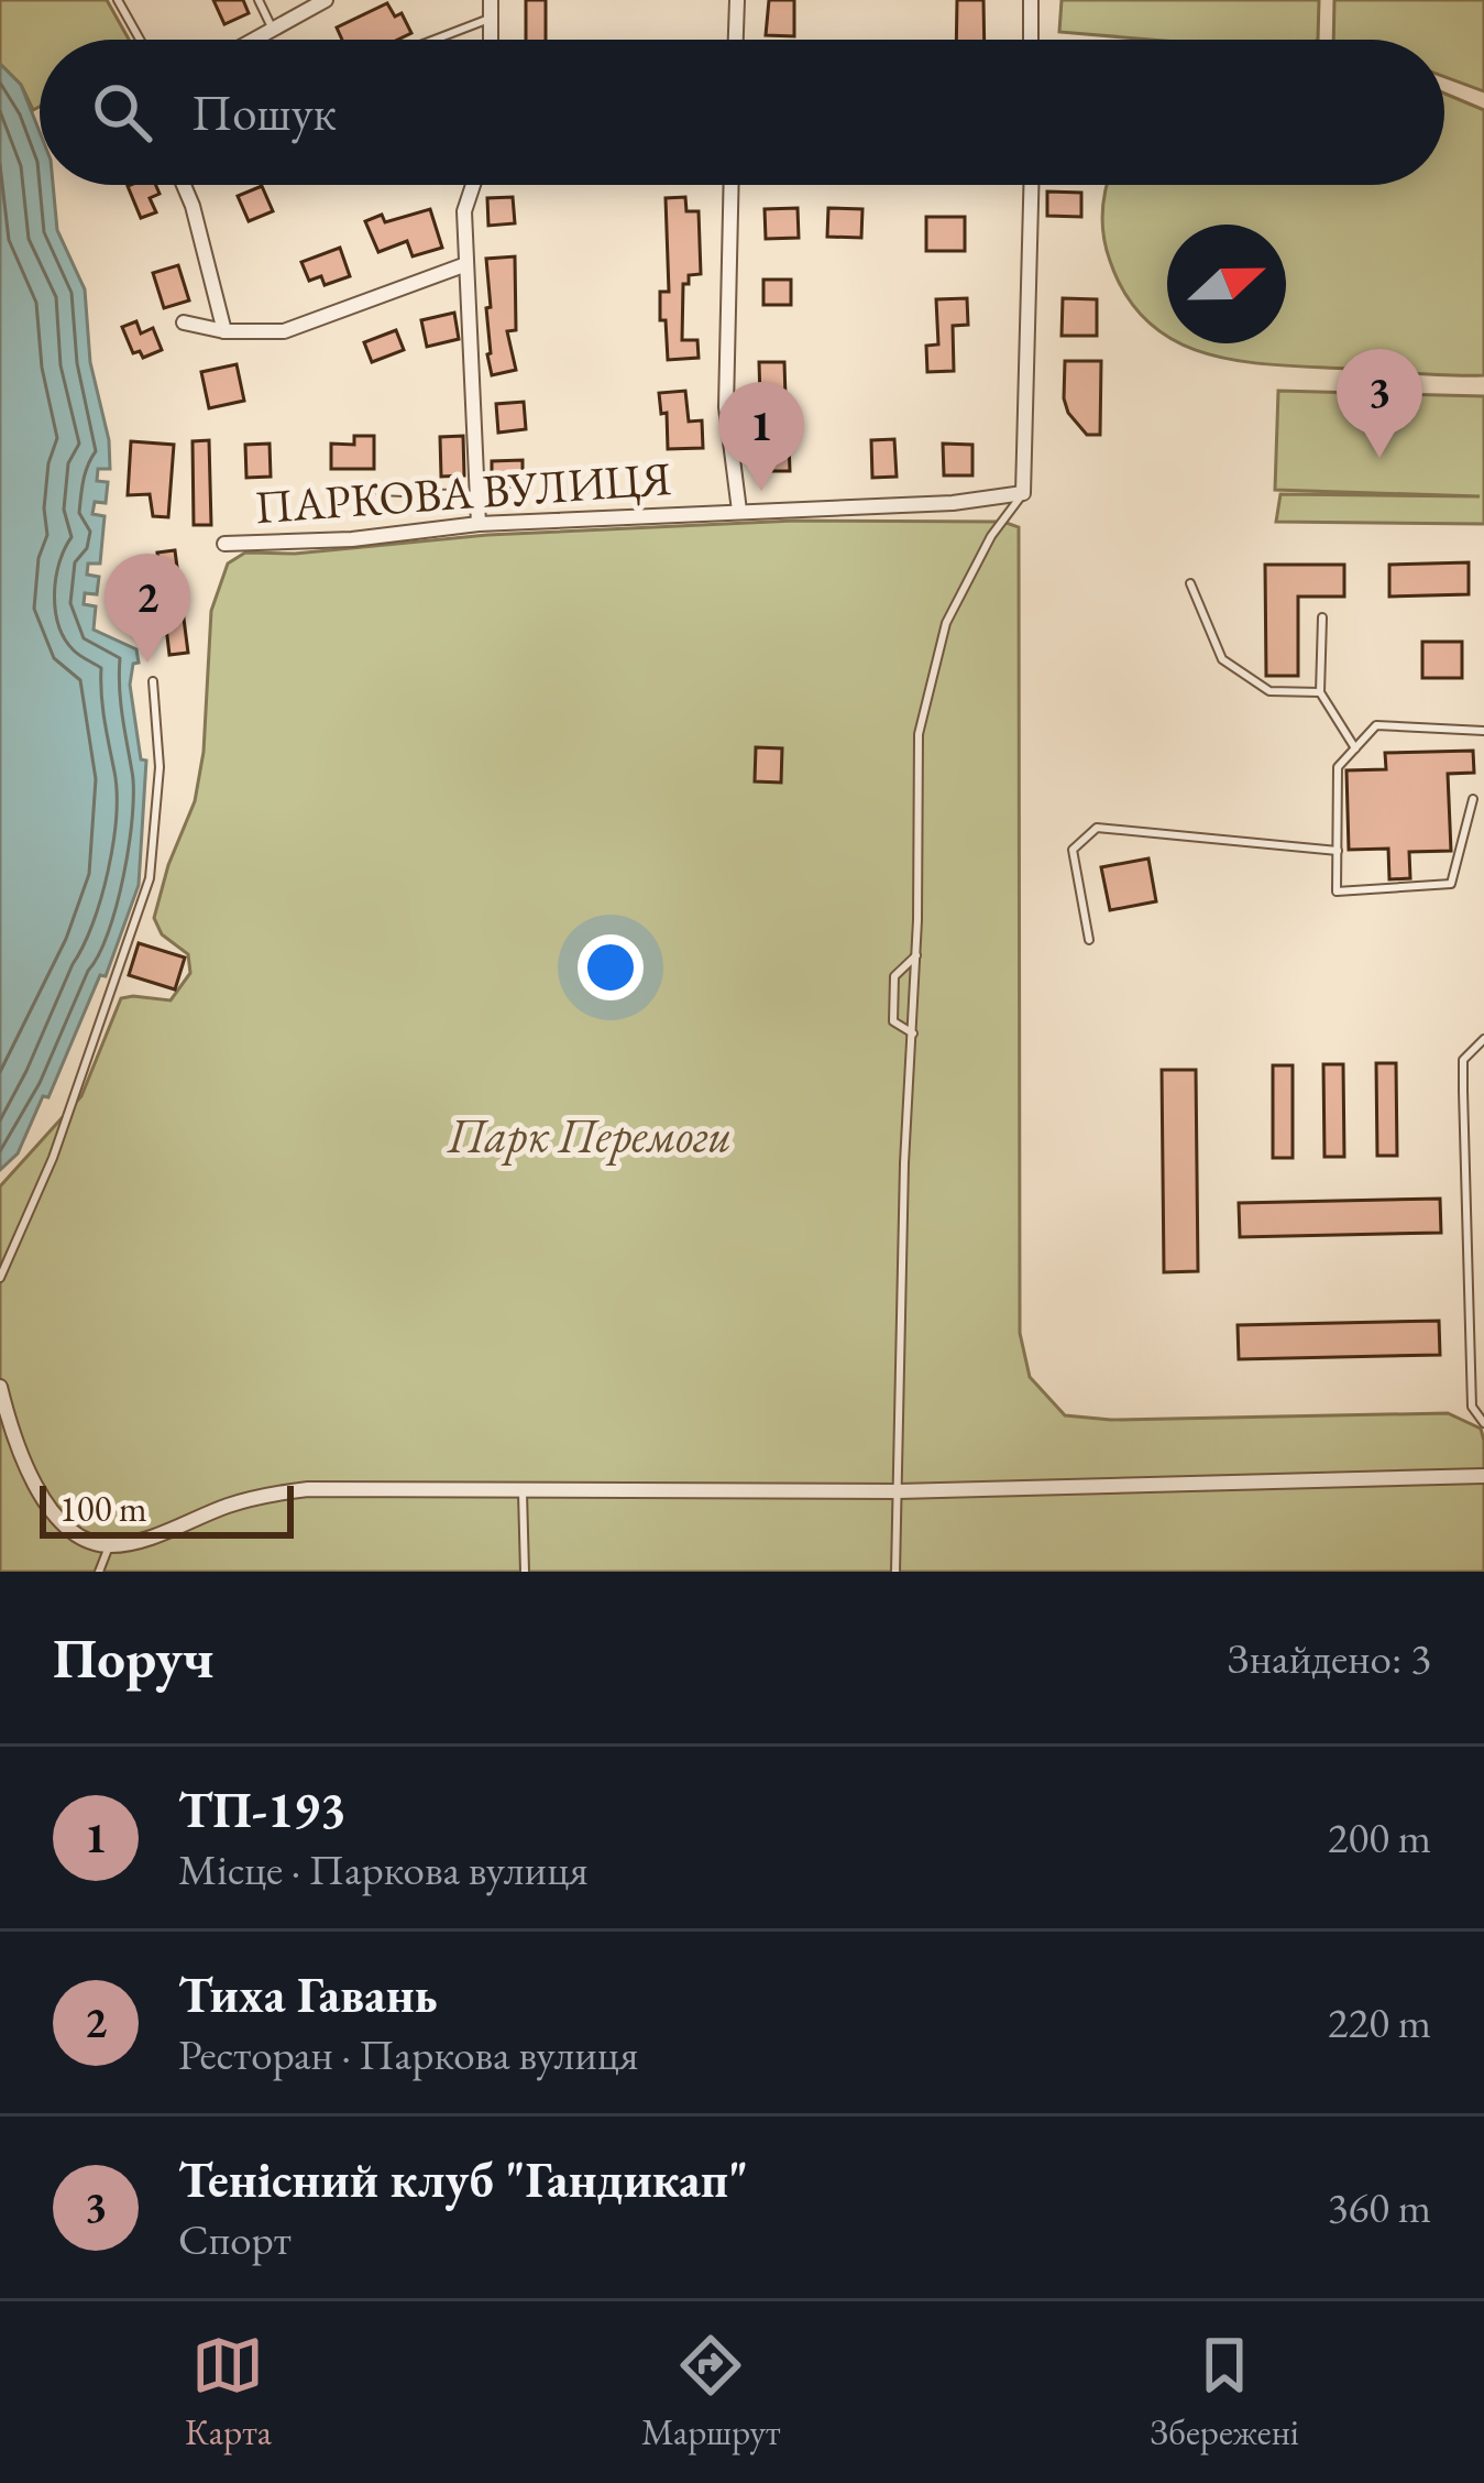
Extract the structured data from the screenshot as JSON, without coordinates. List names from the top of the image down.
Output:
{
  "streets": {
    "street": ["ПАРКОВА ВУЛИЦЯ"]
  },
  "parks": ["Парк Перемоги"],
  "scale_bar": "100 m",
  "north": "right",
  "page": {
    "search": "Пошук",
    "pins": ["3", "1", "2"],
    "scale": "100 m",
    "heading": ["Поруч", "Знайдено: 3"],
    "list": [
      {
        "mark": "1",
        "name": "ТП-193",
        "note": "Місце · Паркова вулиця",
        "value": "200 m"
      },
      {
        "mark": "2",
        "name": "Тиха Гавань",
        "note": "Ресторан · Паркова вулиця",
        "value": "220 m"
      },
      {
        "mark": "3",
        "name": "Тенісний клуб \"Гандикап\"",
        "note": "Спорт",
        "value": "360 m"
      }
    ],
    "nav": ["Карта", "Маршрут", "Збережені"]
  }
}
